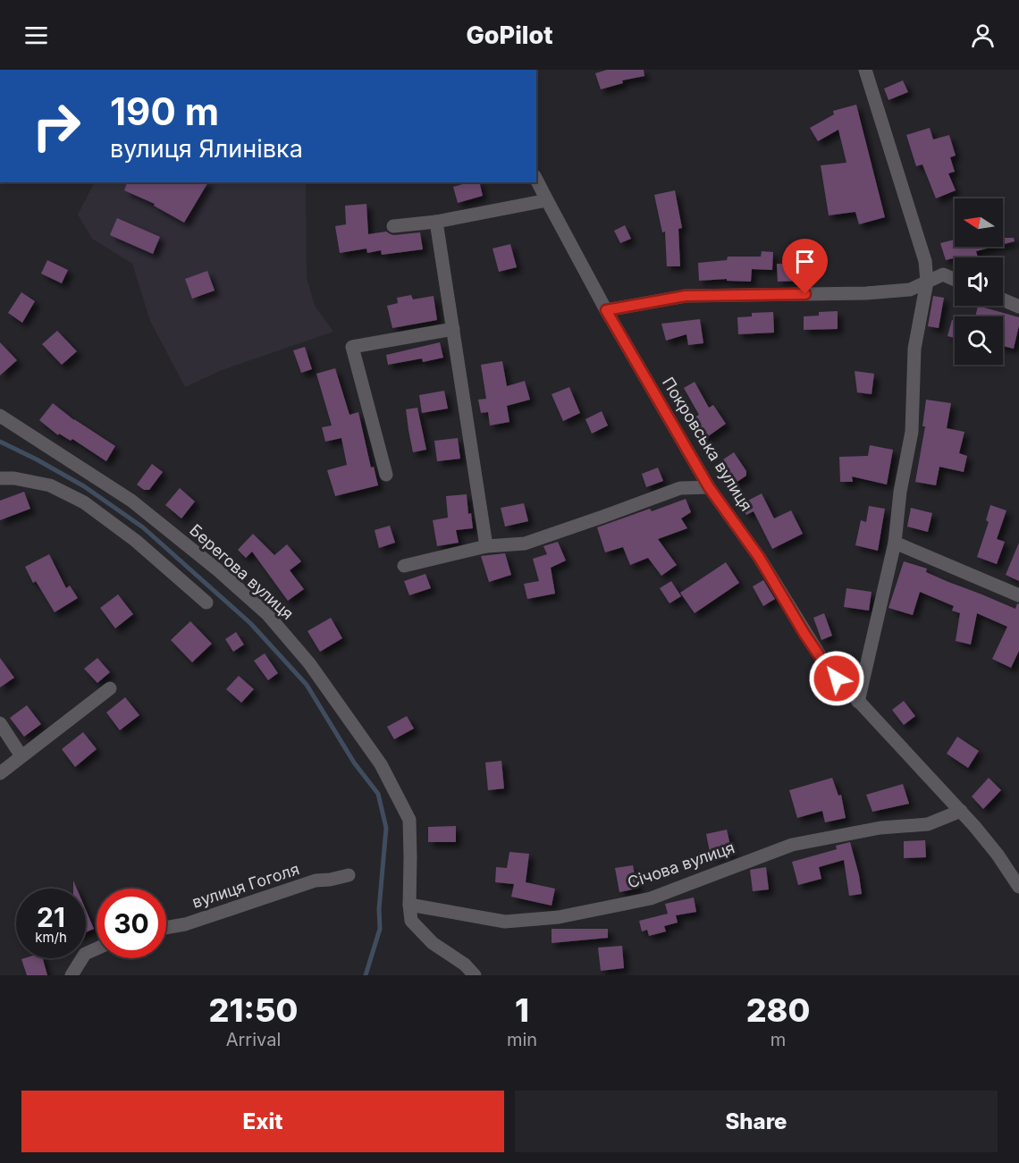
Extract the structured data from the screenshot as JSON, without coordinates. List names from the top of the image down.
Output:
{
  "streets": {
    "street": [
      "Покровська вулиця",
      "Берегова вулиця",
      "Січова вулиця",
      "вулиця Гоголя"
    ]
  },
  "crossings": [
    ["Покровська вулиця", "Січова вулиця"],
    ["Берегова вулиця", "Січова вулиця"]
  ],
  "north": "left",
  "page": {
    "header": "GoPilot",
    "turn": ["190 m", "вулиця Ялинівка"],
    "speed": "21 km/h",
    "limit": "30",
    "eta": [
      "21:50",
      "Arrival",
      "1",
      "min",
      "280",
      "m"
    ],
    "buttons": ["Exit", "Share"]
  }
}
